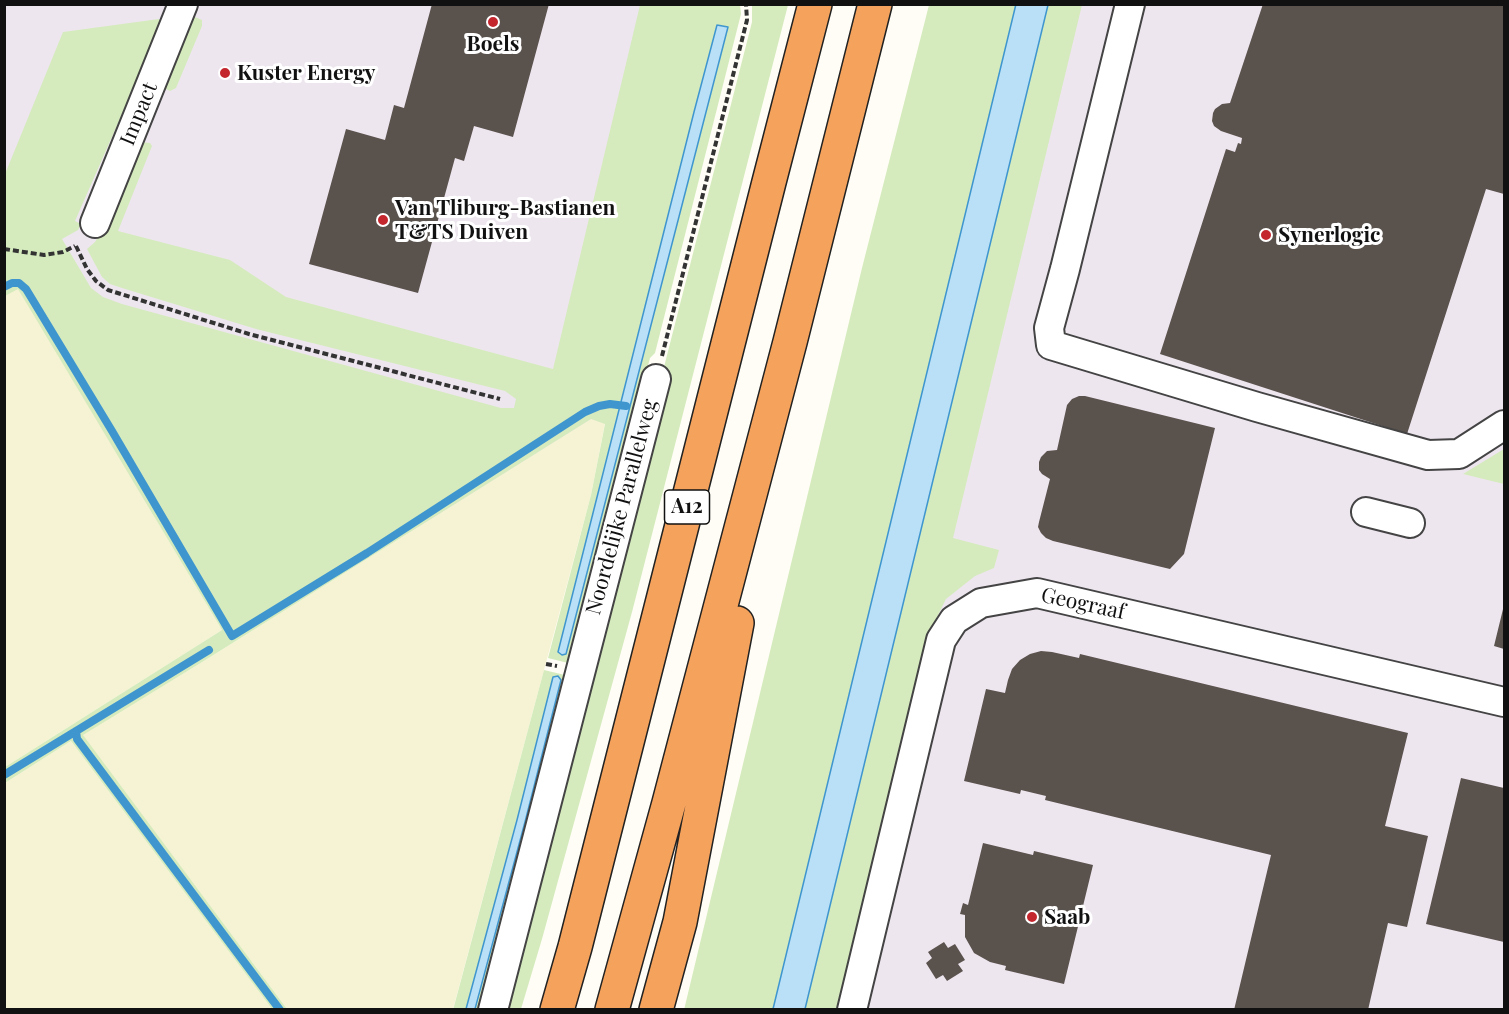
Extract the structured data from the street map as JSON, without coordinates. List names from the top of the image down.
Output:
{
  "streets": {
    "highway": ["A12"],
    "street": ["Impact", "Noordelijke Parallelweg", "Geograaf"]
  },
  "places": [
    "Boels",
    "Kuster Energy",
    "Van Tliburg-Bastianen T&TS Duiven",
    "Synerlogic",
    "Saab"
  ]
}
